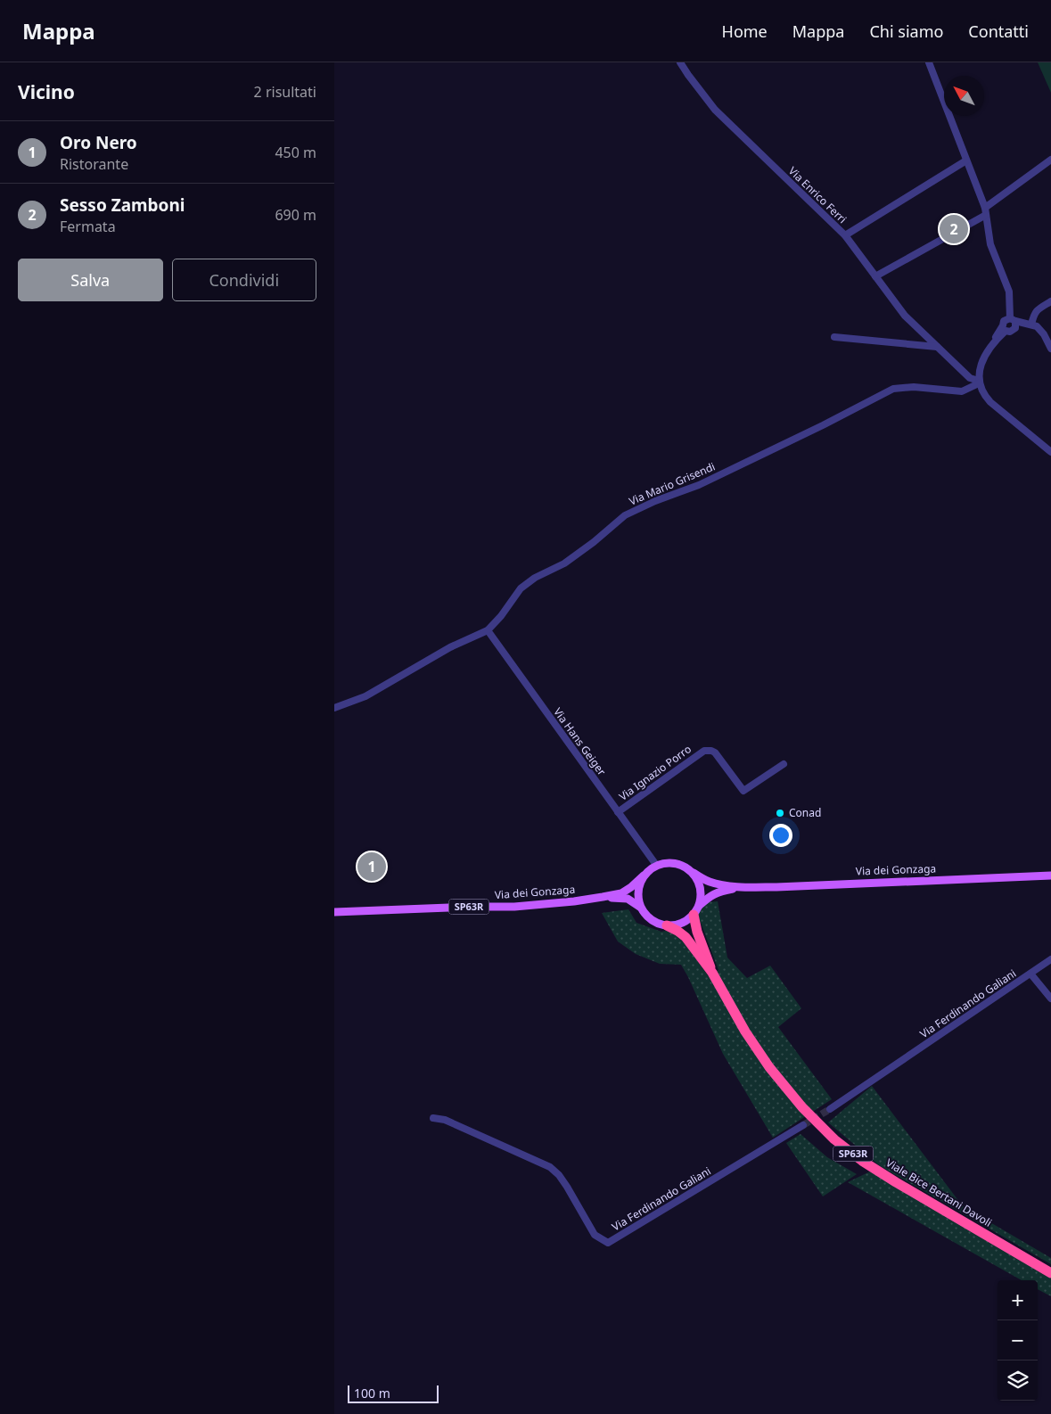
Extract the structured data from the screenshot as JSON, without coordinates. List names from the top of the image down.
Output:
{
  "streets": {
    "highway": ["SP63R", "Viale Bice Bertani Davoli"],
    "main road": ["Via dei Gonzaga"],
    "street": [
      "Via Enrico Ferri",
      "Via Mario Grisendi",
      "Via Hans Geiger",
      "Via Ignazio Porro",
      "Via Ferdinando Galiani"
    ]
  },
  "crossings": [
    ["Via Enrico Ferri", "Via Mario Grisendi"],
    ["Via Mario Grisendi", "Via Hans Geiger"],
    ["Via Hans Geiger", "Via Ignazio Porro"],
    ["Via Hans Geiger", "Via dei Gonzaga"],
    ["Via Hans Geiger", "SP63R"],
    ["Via dei Gonzaga", "SP63R"],
    ["SP63R", "Viale Bice Bertani Davoli"]
  ],
  "places": ["Conad"],
  "scale_bar": "100 m",
  "north": "top left",
  "page": {
    "header": "Mappa",
    "nav": [
      "Home",
      "Mappa",
      "Chi siamo",
      "Contatti"
    ],
    "heading": ["Vicino", "2 risultati"],
    "list": [
      {
        "mark": "1",
        "name": "Oro Nero",
        "note": "Ristorante",
        "value": "450 m"
      },
      {
        "mark": "2",
        "name": "Sesso Zamboni",
        "note": "Fermata",
        "value": "690 m"
      }
    ],
    "pins": ["2", "1"],
    "buttons": ["Salva", "Condividi"],
    "map_buttons": ["+", "−"],
    "scale": "100 m"
  }
}
